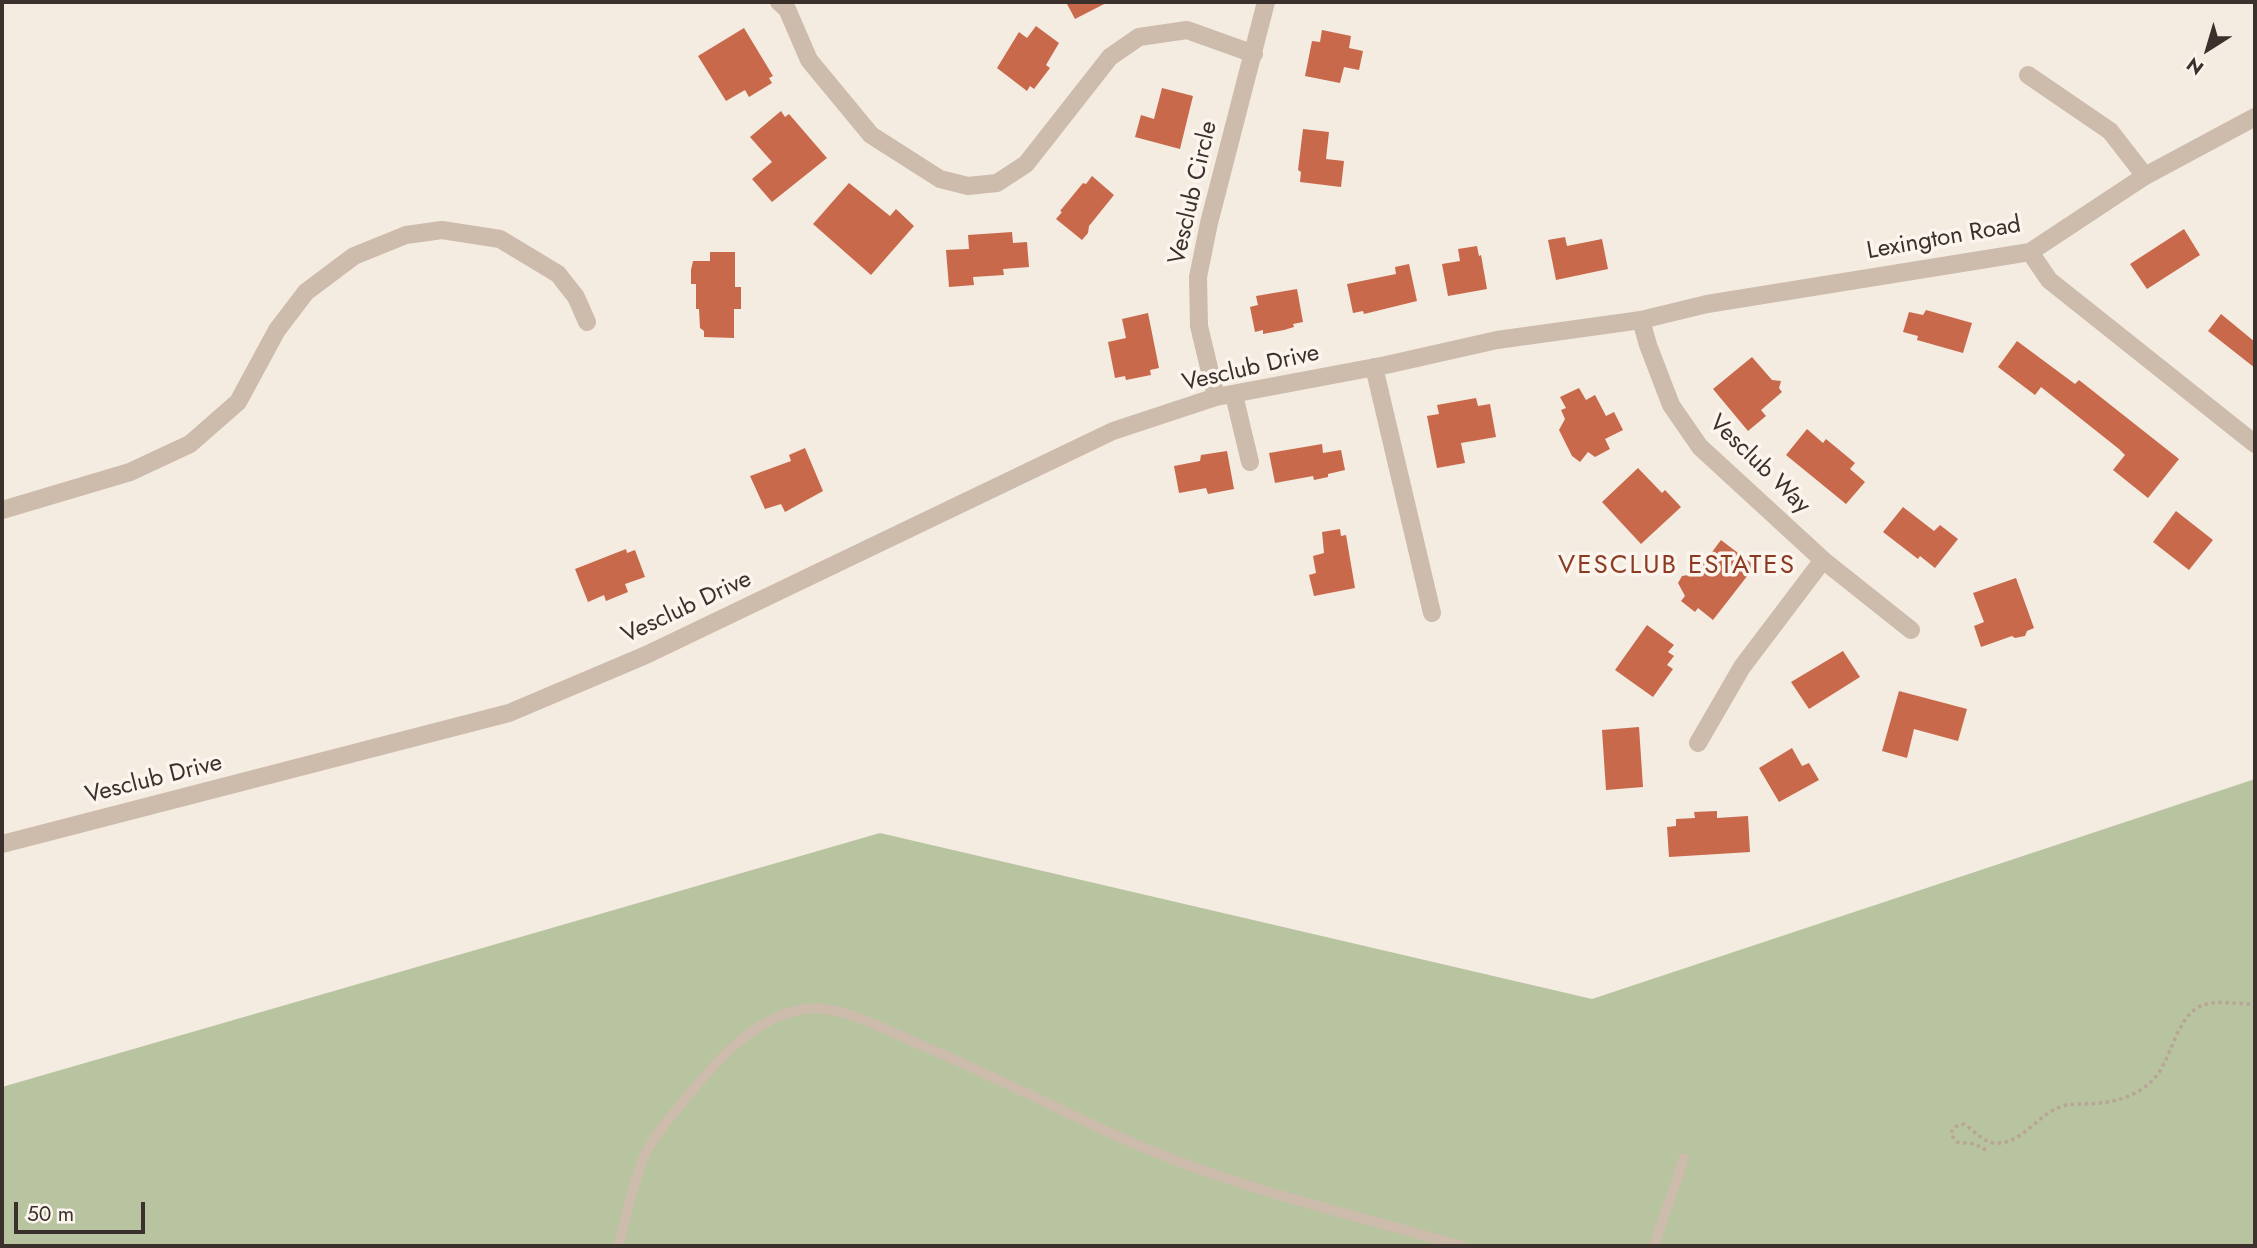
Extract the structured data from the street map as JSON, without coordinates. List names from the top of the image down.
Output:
{
  "streets": {
    "street": [
      "Vesclub Circle",
      "Lexington Road",
      "Vesclub Drive",
      "Vesclub Way"
    ]
  },
  "crossings": [
    ["Vesclub Circle", "Vesclub Drive"],
    ["Lexington Road", "Vesclub Drive"],
    ["Vesclub Drive", "Vesclub Way"]
  ],
  "districts": ["VESCLUB ESTATES"],
  "scale_bar": "50 m",
  "north": "bottom left"
}
